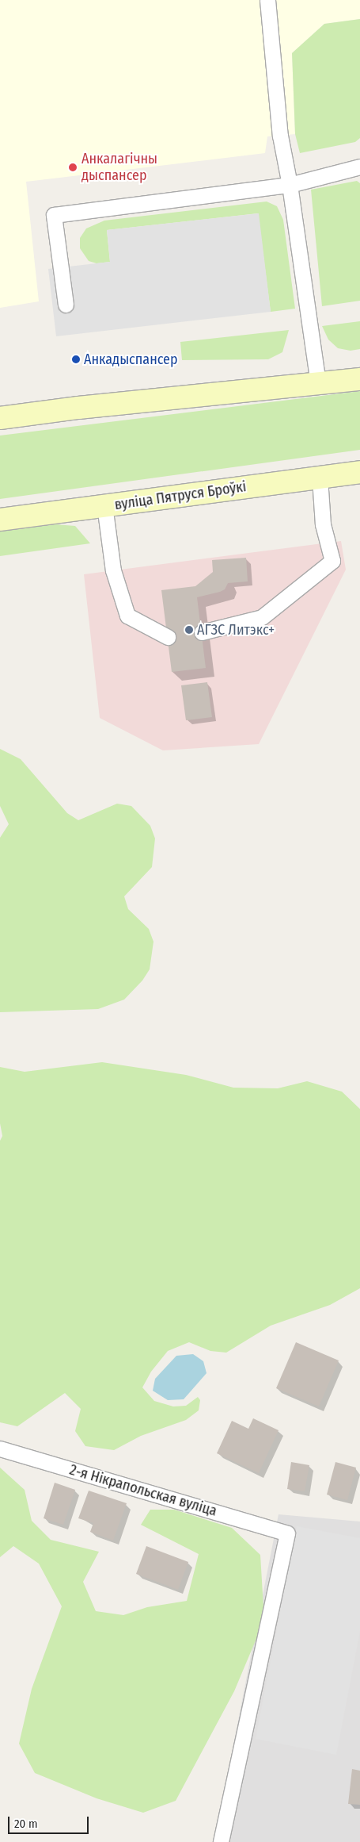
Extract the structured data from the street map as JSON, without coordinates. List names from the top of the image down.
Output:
{
  "streets": {
    "main road": ["вуліца Пятруся Броўкі"],
    "lane": ["2-я Нікрапольская вуліца"]
  },
  "places": ["Анкалагічны дыспансер", "Анкадыспансер", "АГЗС Литэкс+"],
  "scale_bar": "20 m"
}
